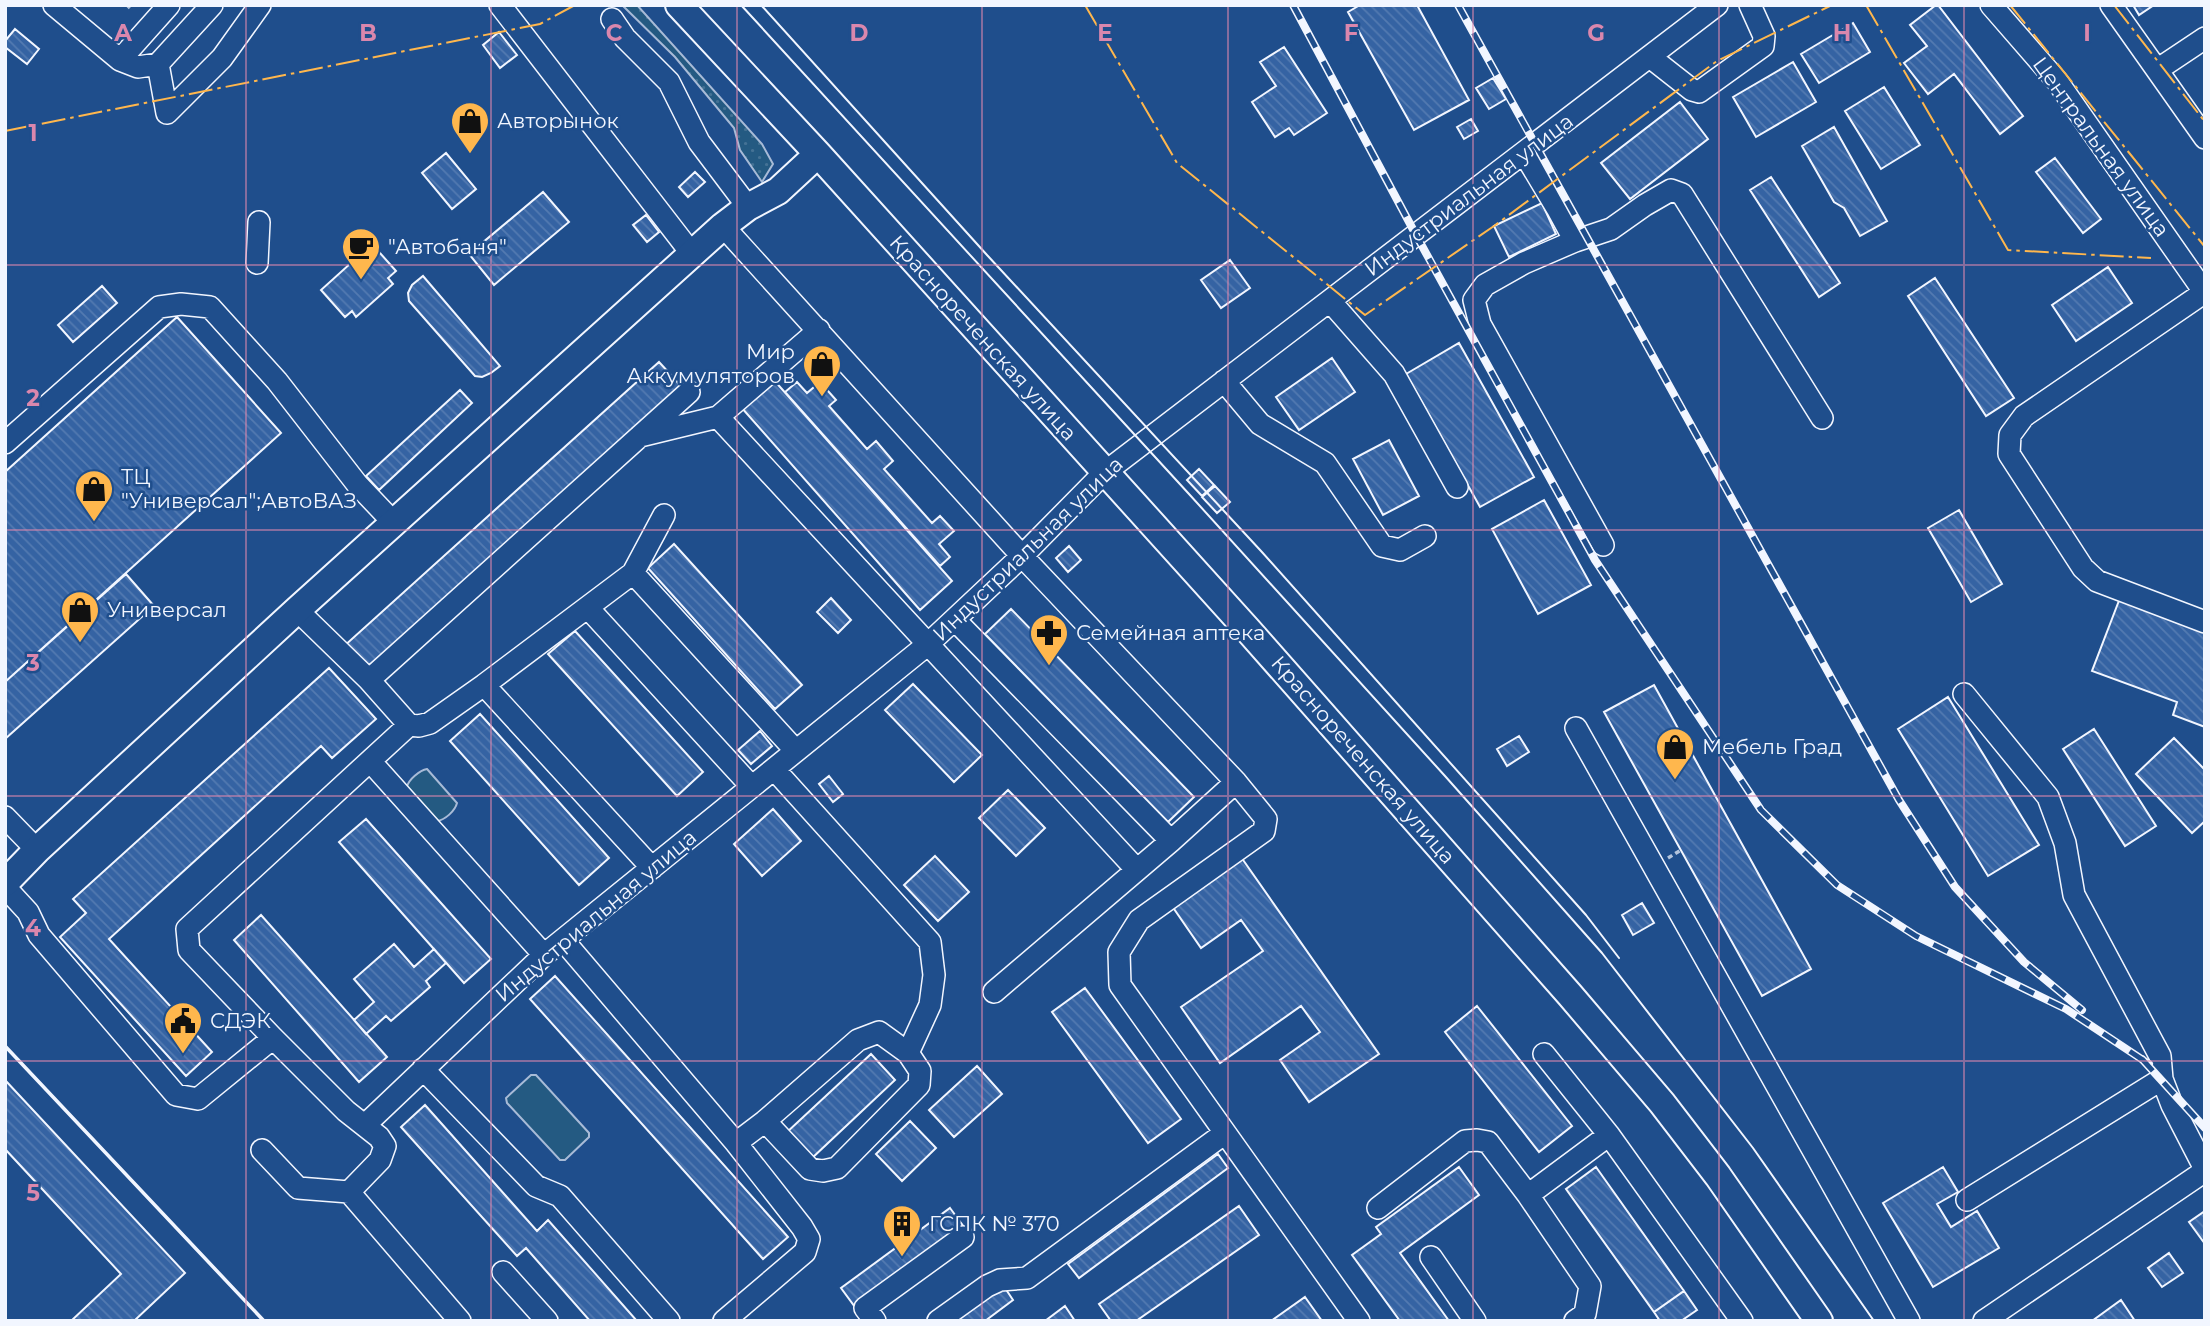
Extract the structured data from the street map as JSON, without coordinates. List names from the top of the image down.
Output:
{
  "streets": {
    "main road": ["Краснореченская улица"],
    "street": ["Центральная улица", "Индустриальная улица"]
  },
  "crossings": [
    ["Индустриальная улица", "Краснореченская улица"]
  ],
  "places": {
    "shop": [
      "Авторынок",
      "Мир Аккумуляторов",
      "ТЦ \"Универсал\";АвтоВАЗ",
      "Универсал",
      "Мебель Град"
    ],
    "cafe": ["\"Автобаня\""],
    "pharmacy": ["Семейная аптека"],
    "public building": ["СДЭК"],
    "building": ["ГСПК № 370"]
  },
  "grid": {
    "columns": [
      "A",
      "B",
      "C",
      "D",
      "E",
      "F",
      "G",
      "H",
      "I"
    ],
    "rows": [
      "1",
      "2",
      "3",
      "4",
      "5"
    ]
  }
}
